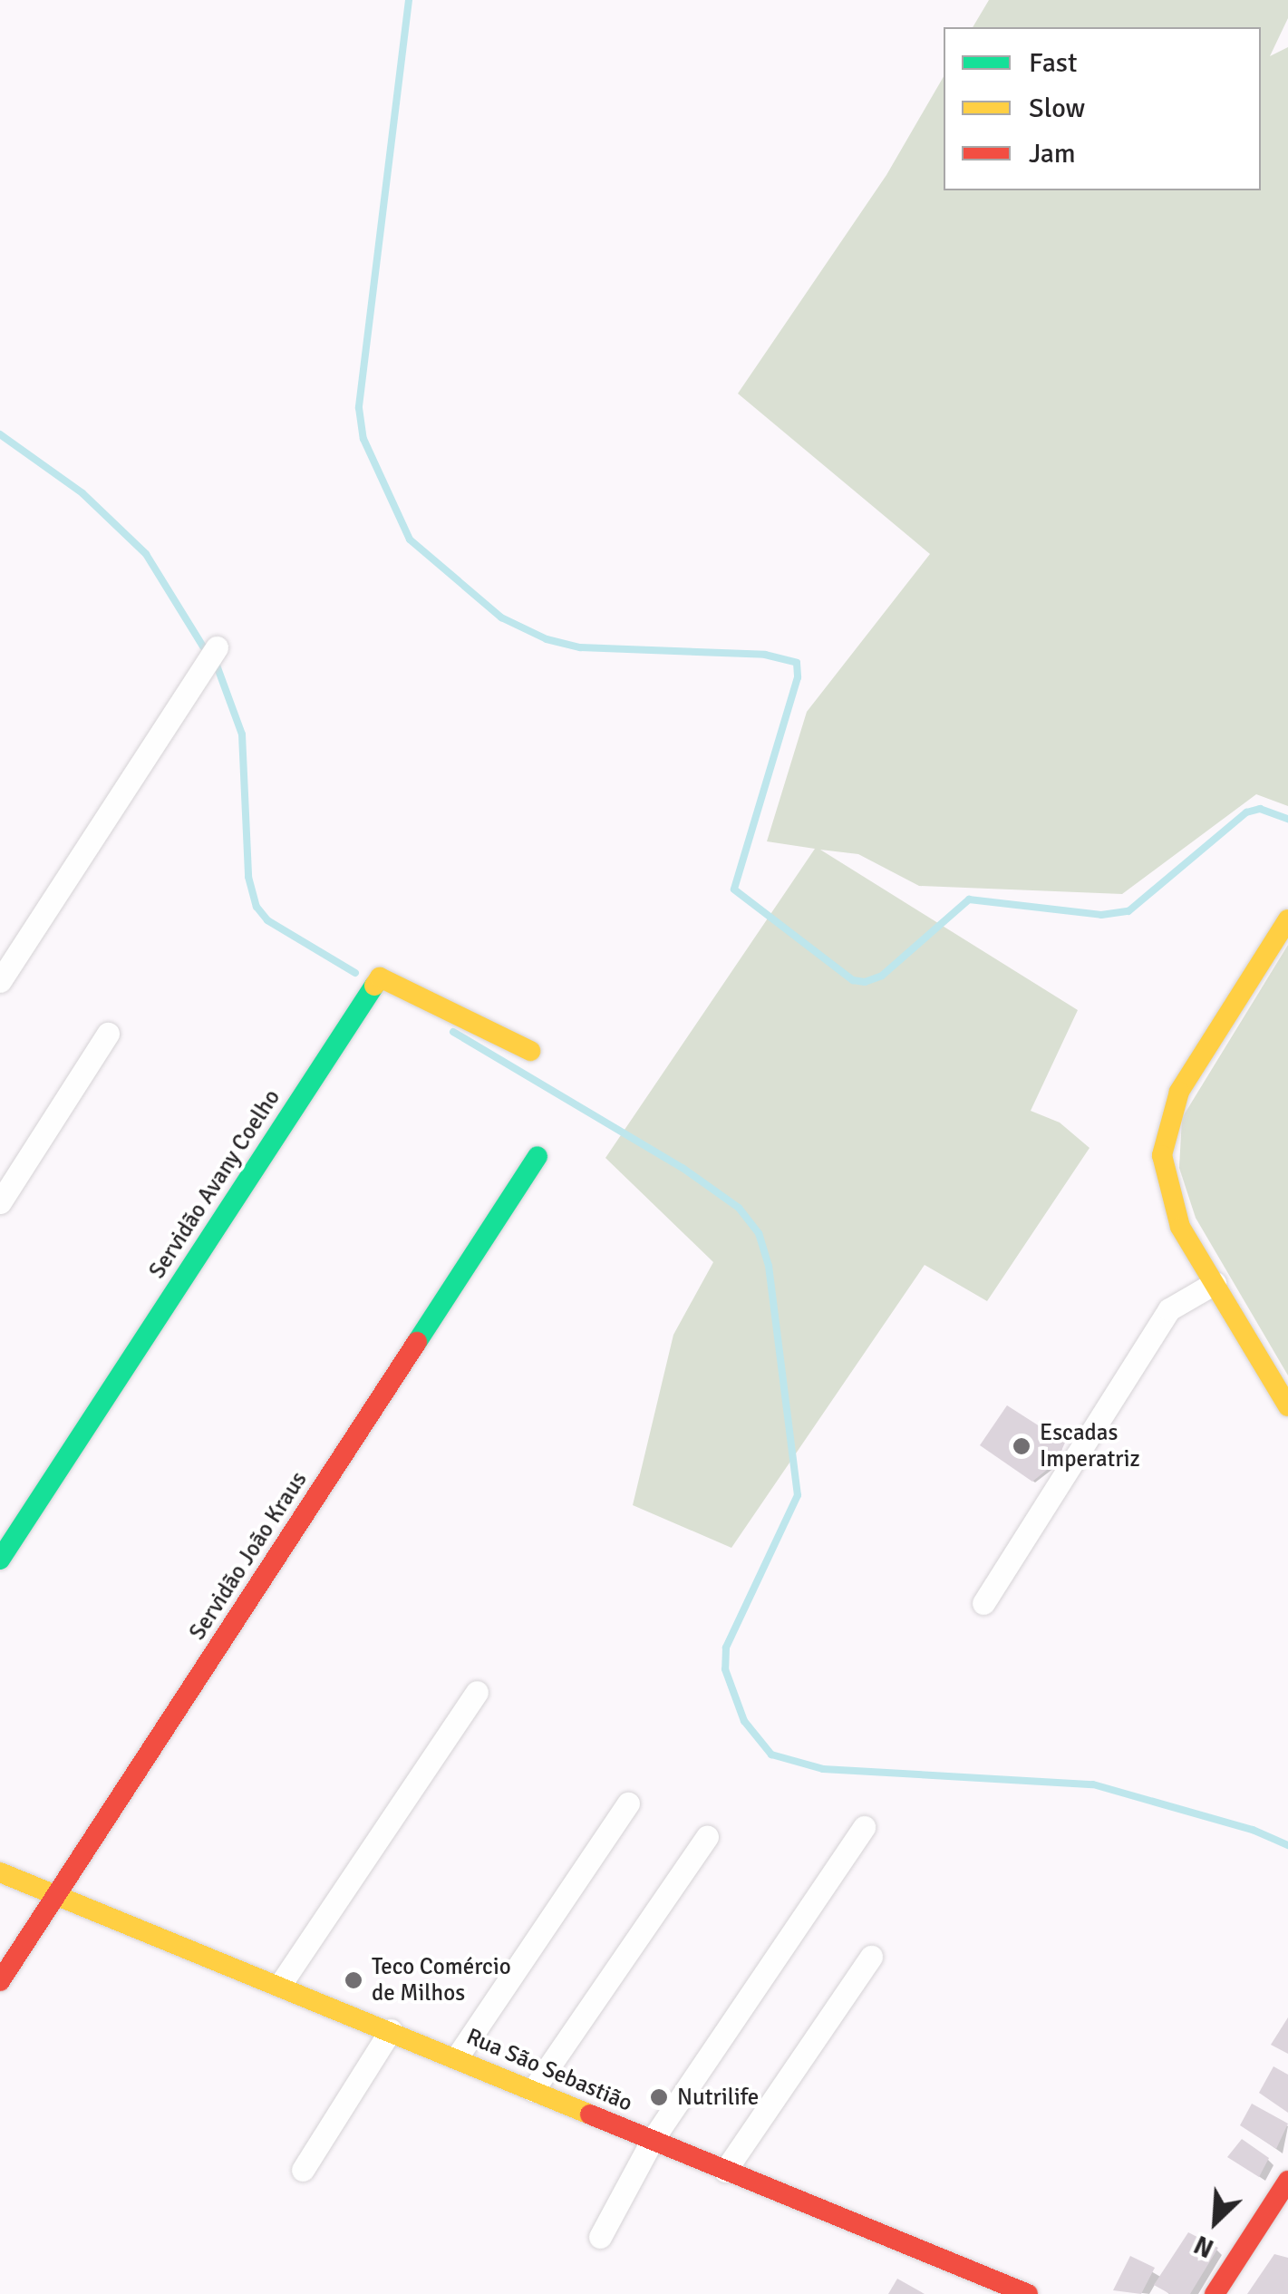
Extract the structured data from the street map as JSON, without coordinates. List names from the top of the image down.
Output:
{
  "streets": {
    "street": ["Servidão Avany Coelho", "Servidão João Kraus", "Rua São Sebastião"]
  },
  "crossings": [
    ["Servidão João Kraus", "Rua São Sebastião"]
  ],
  "places": ["Escadas Imperatriz", "Teco Comércio de Milhos", "Nutrilife"],
  "legend": ["Fast", "Slow", "Jam"],
  "north": "bottom left"
}
